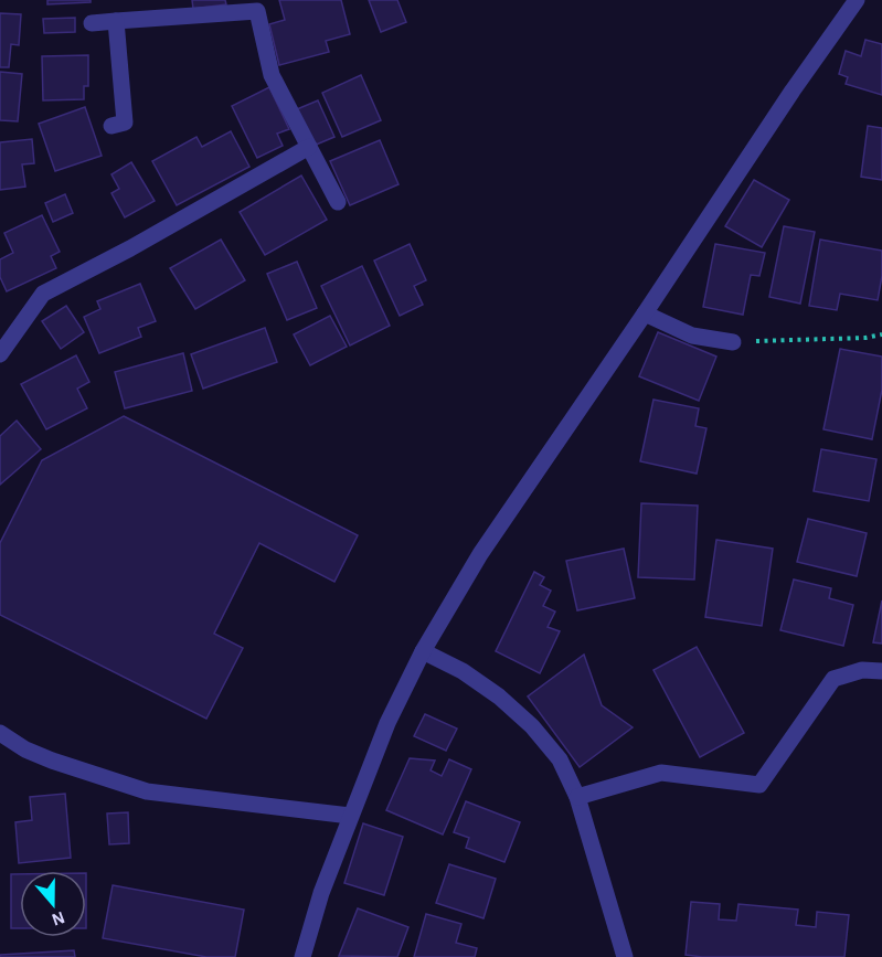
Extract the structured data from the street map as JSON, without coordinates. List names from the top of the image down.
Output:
{
  "north": "bottom"
}
